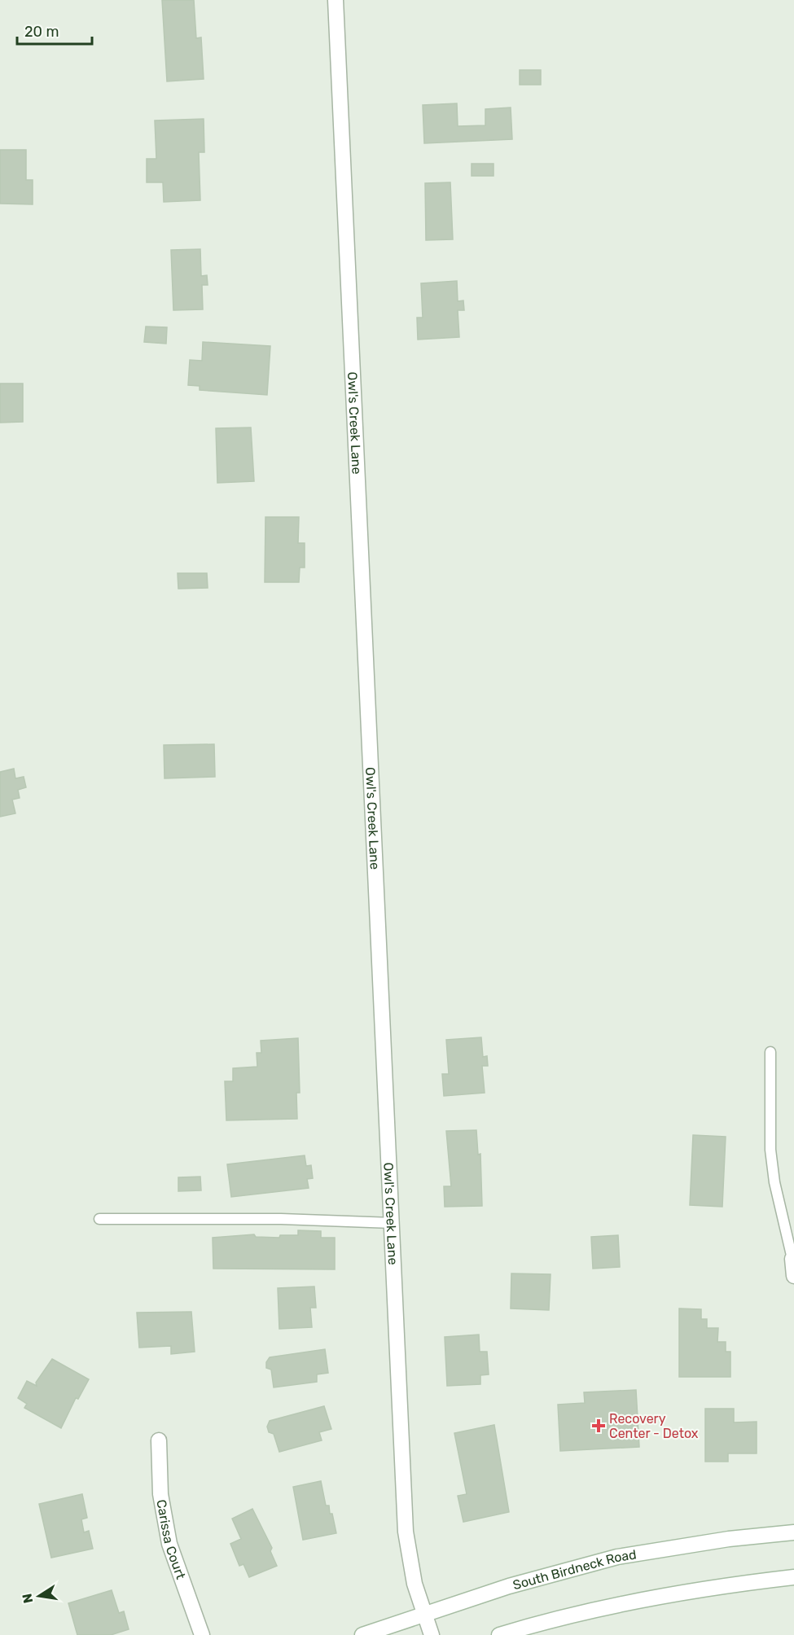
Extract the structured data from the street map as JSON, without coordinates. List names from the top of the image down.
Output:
{
  "streets": {
    "street": ["Owl's Creek Lane", "Carissa Court", "South Birdneck Road"]
  },
  "crossings": [
    ["Owl's Creek Lane", "South Birdneck Road"]
  ],
  "places": {
    "health": ["Recovery Center - Detox"]
  },
  "scale_bar": "20 m",
  "north": "left"
}
